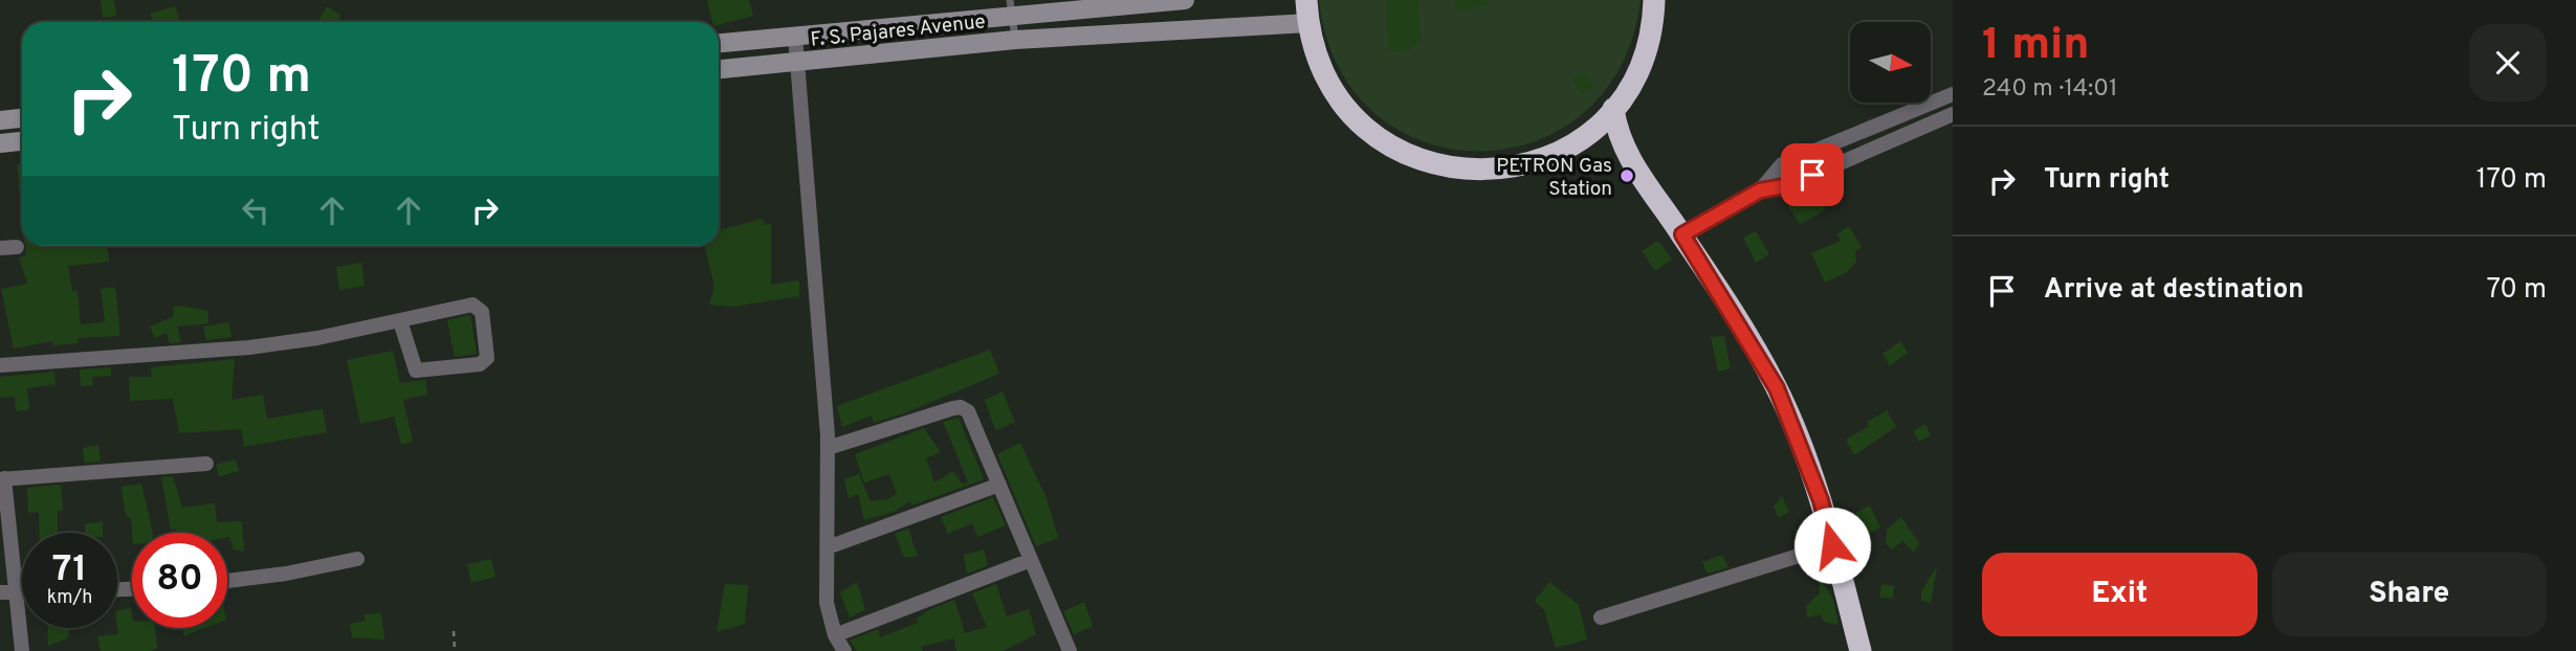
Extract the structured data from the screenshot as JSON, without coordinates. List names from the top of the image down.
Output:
{
  "streets": {
    "main road": ["F. S. Pajares Avenue"]
  },
  "places": ["PETRON Gas Station"],
  "north": "right",
  "page": {
    "heading": ["1 min", "240 m · 14:01"],
    "turn": ["170 m", "Turn right"],
    "list": [
      {
        "name": "Turn right",
        "value": "170 m"
      },
      {
        "name": "Arrive at destination",
        "value": "70 m"
      }
    ],
    "speed": "71 km/h",
    "limit": "80",
    "buttons": ["Exit", "Share"]
  }
}
